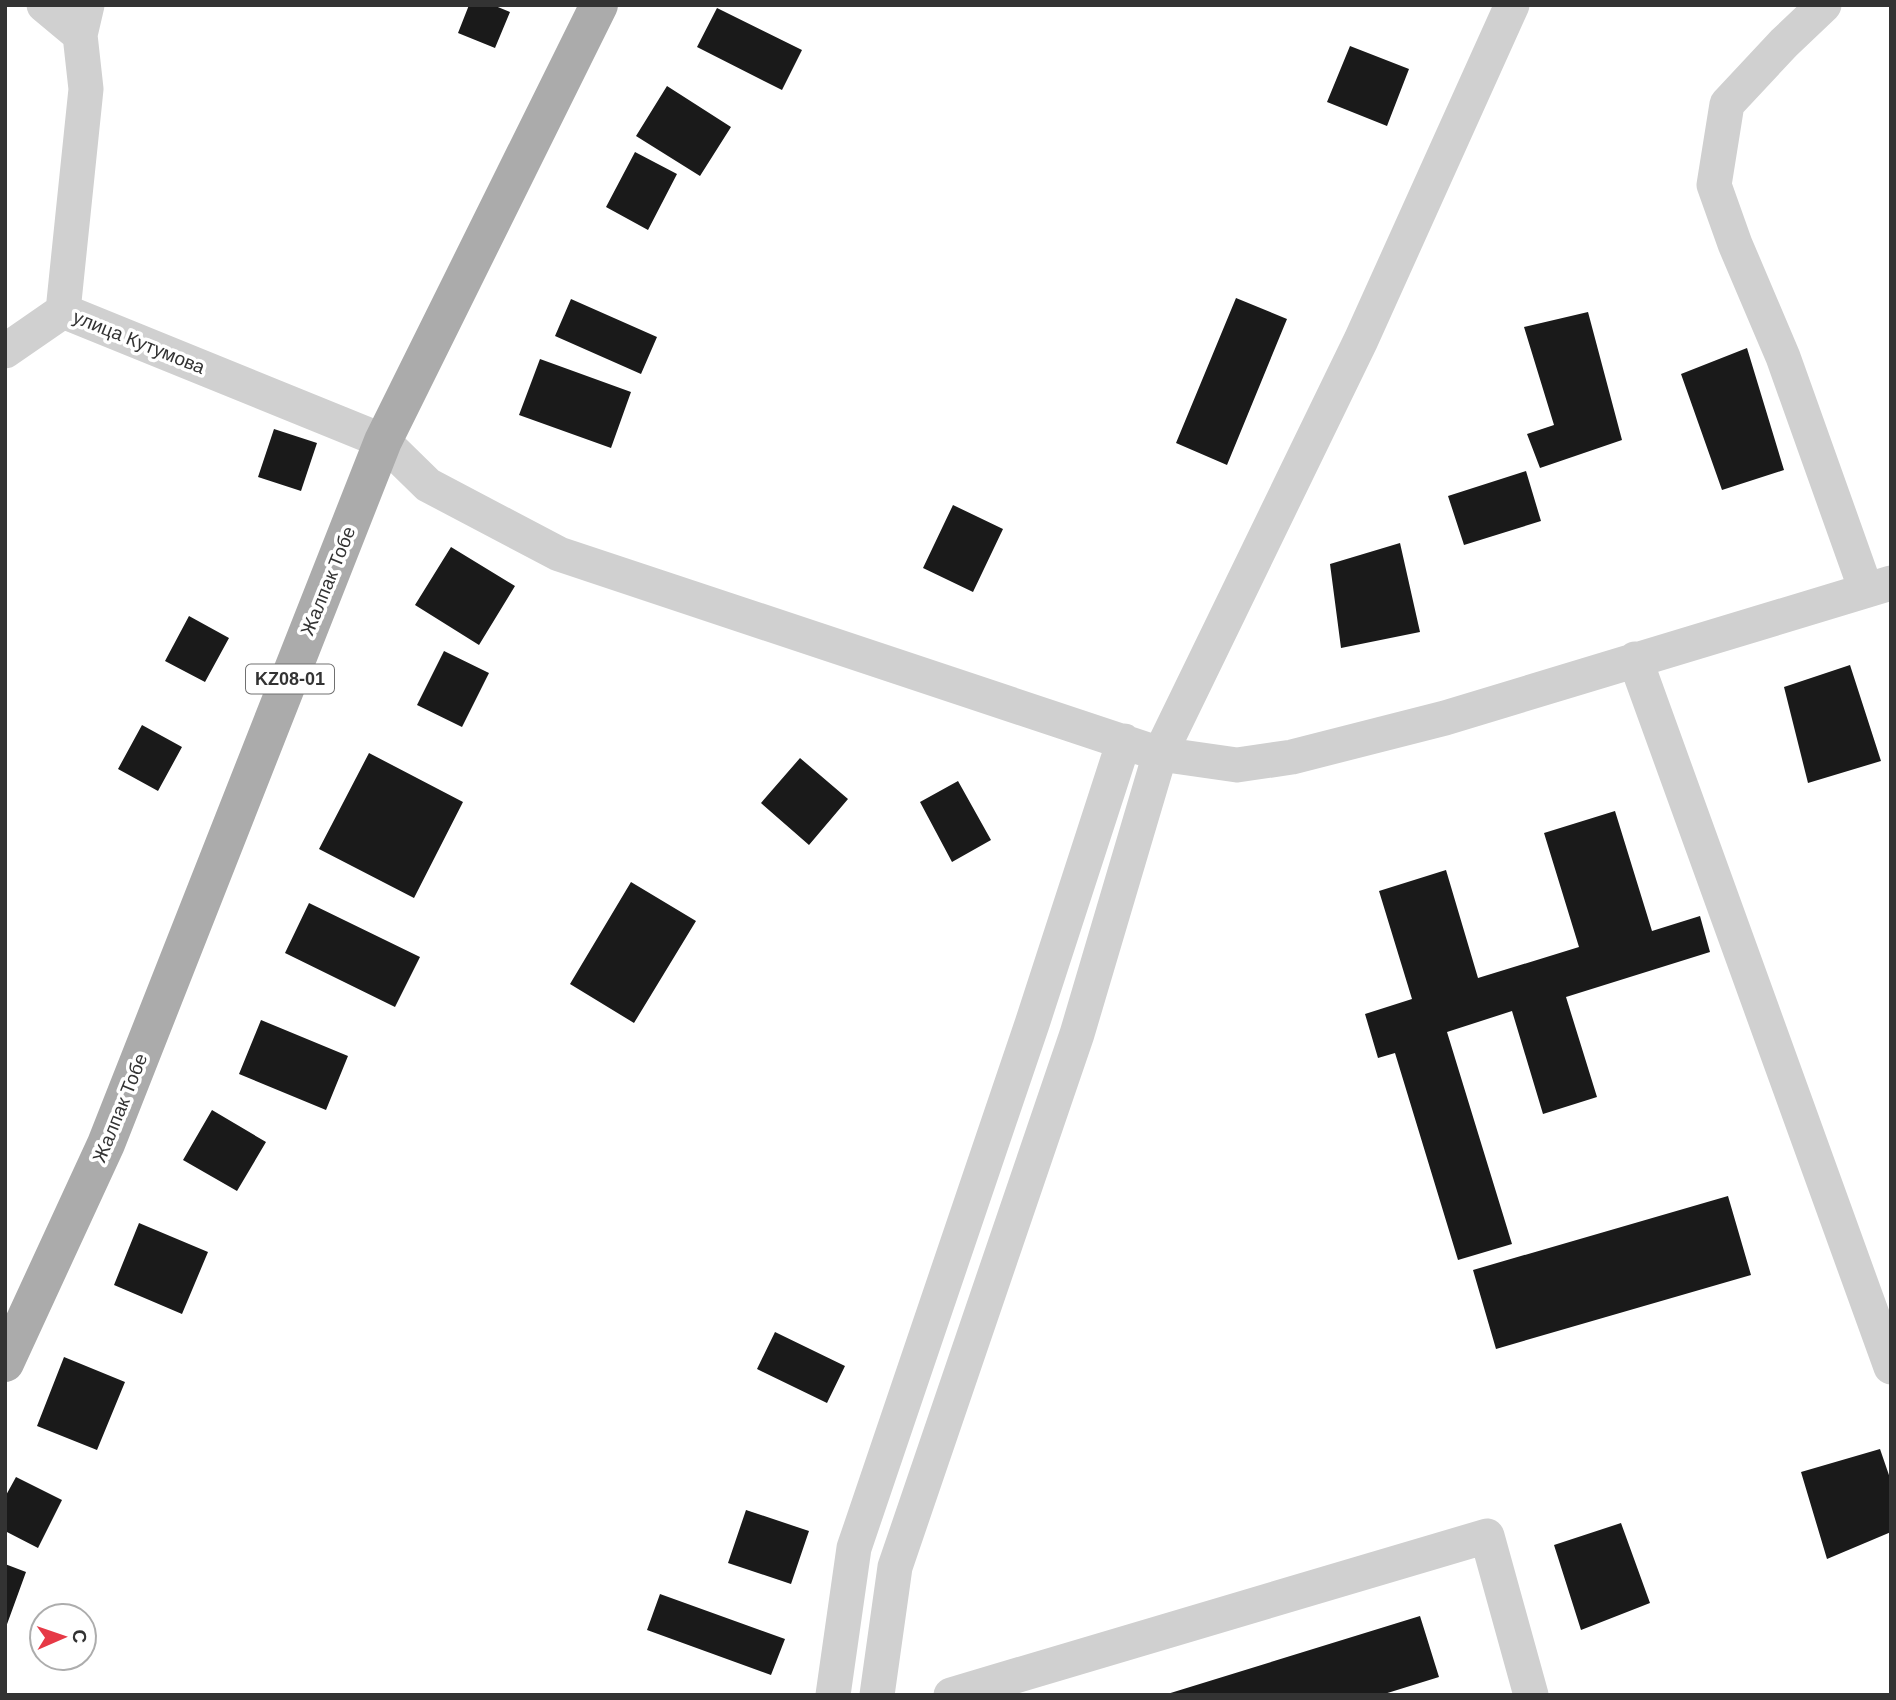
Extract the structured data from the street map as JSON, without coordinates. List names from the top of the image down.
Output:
{
  "streets": {
    "main road": ["Жалпак Тобе", "KZ08-01"],
    "street": ["улица Кутумова"]
  },
  "crossings": [
    ["улица Кутумова", "Жалпак Тобе"]
  ],
  "north": "right"
}
